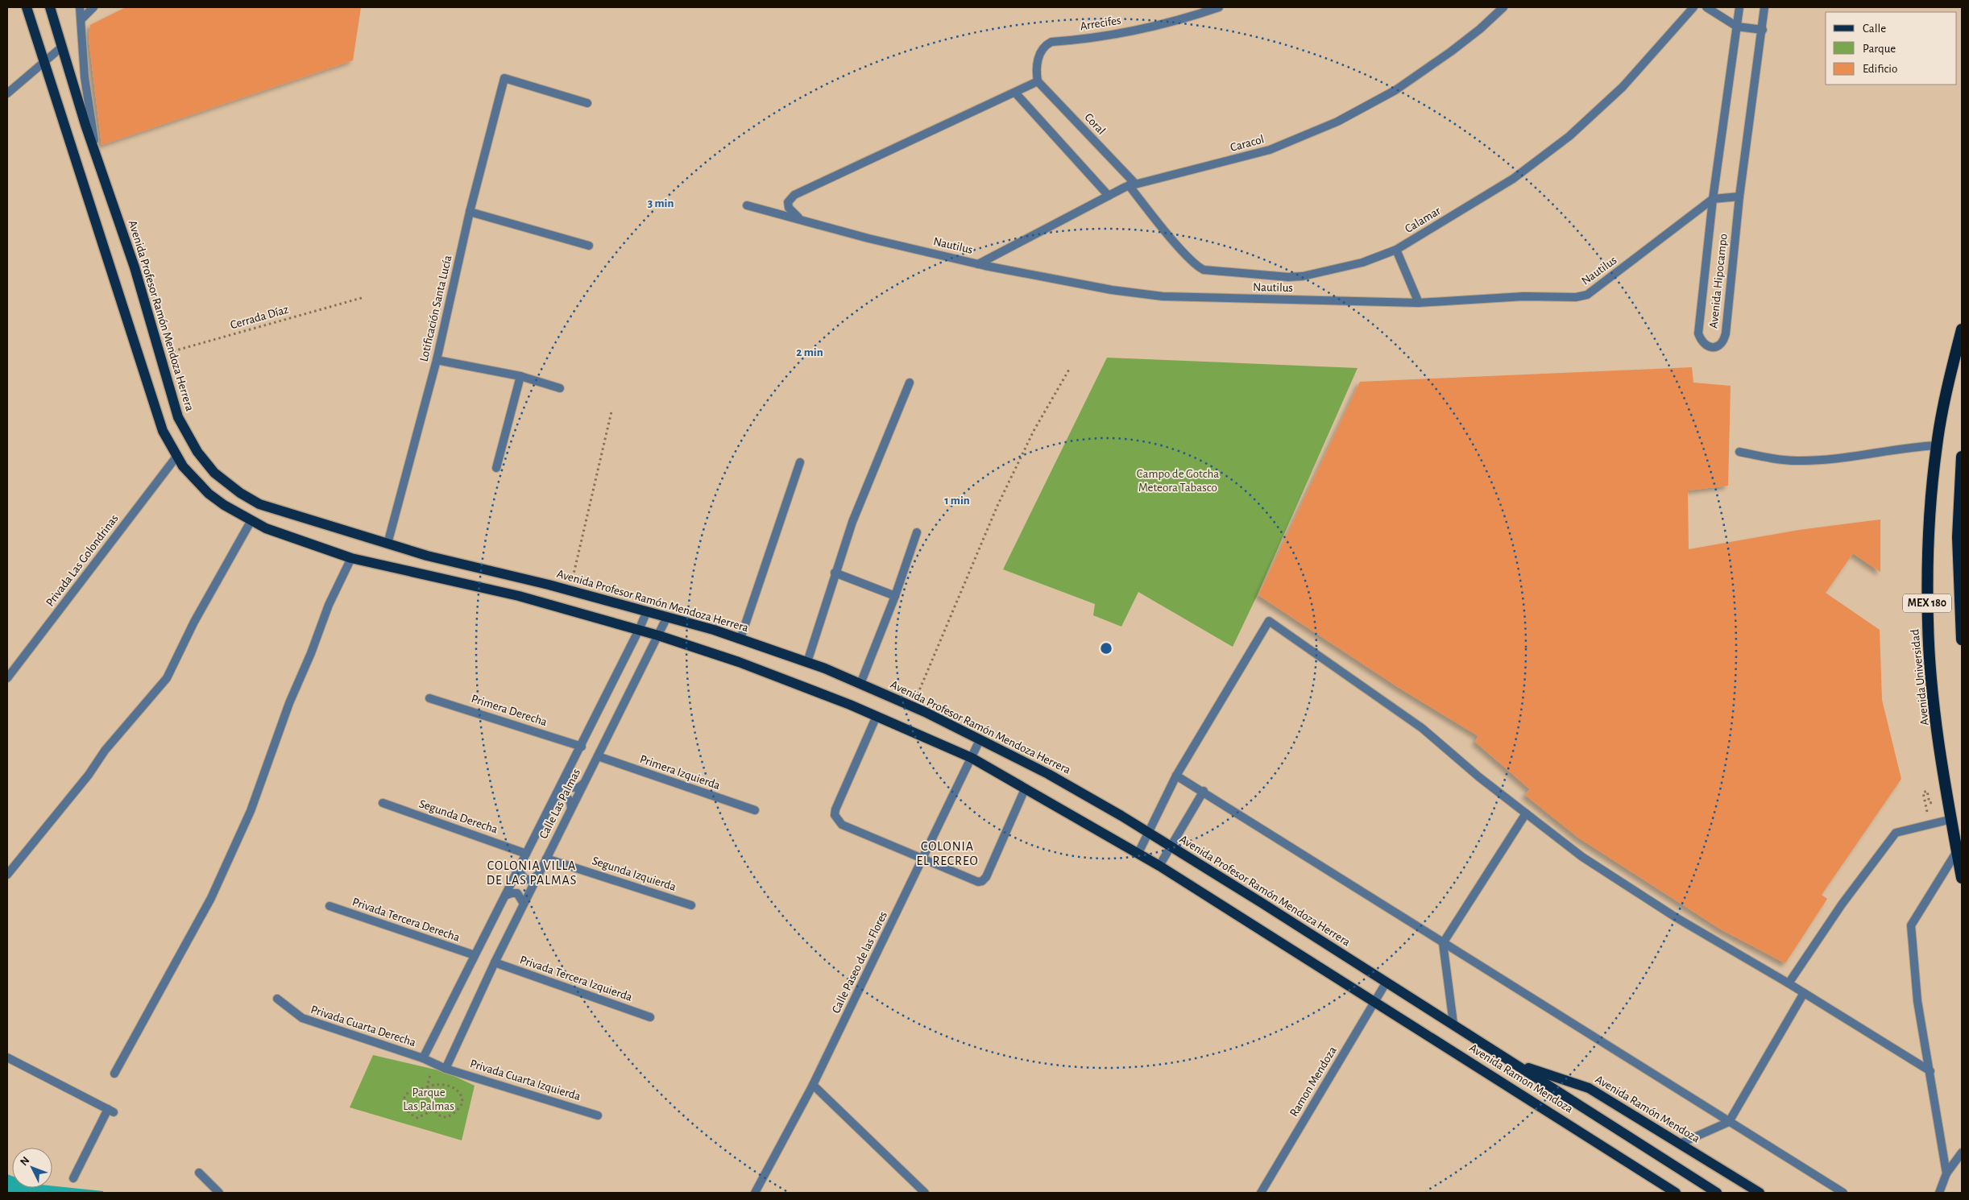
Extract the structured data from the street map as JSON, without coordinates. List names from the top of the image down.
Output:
{
  "streets": {
    "highway": ["MEX 180", "Avenida Universidad"],
    "main road": ["Avenida Profesor Ramón Mendoza Herrera", "Avenida Ramon Mendoza", "Avenida Ramón Mendoza"],
    "street": [
      "Arrecifes",
      "Coral",
      "Caracol",
      "Calamar",
      "Nautilus",
      "Avenida Hipocampo",
      "Lotificación Santa Lucía",
      "Privada Las Golondrinas",
      "Primera Derecha",
      "Primera Izquierda",
      "Calle Las Palmas",
      "Segunda Derecha",
      "Segunda Izquierda",
      "Privada Tercera Derecha",
      "Calle Paseo de las Flores",
      "Privada Tercera Izquierda",
      "Privada Cuarta Derecha",
      "Privada Cuarta Izquierda",
      "Ramon Mendoza"
    ],
    "path": ["Cerrada Díaz"]
  },
  "crossings": [
    ["Arrecifes", "Coral"],
    ["Arrecifes", "Nautilus"],
    ["Coral", "Caracol"],
    ["Coral", "Calamar"],
    ["Coral", "Nautilus"],
    ["Caracol", "Calamar"],
    ["Caracol", "Nautilus"],
    ["Nautilus", "Avenida Hipocampo"],
    ["Lotificación Santa Lucía", "Avenida Profesor Ramón Mendoza Herrera"],
    ["Avenida Profesor Ramón Mendoza Herrera", "Cerrada Díaz"],
    ["Avenida Profesor Ramón Mendoza Herrera", "Calle Las Palmas"],
    ["Avenida Profesor Ramón Mendoza Herrera", "Calle Paseo de las Flores"],
    ["Avenida Profesor Ramón Mendoza Herrera", "Ramon Mendoza"],
    ["Avenida Profesor Ramón Mendoza Herrera", "Avenida Ramón Mendoza"],
    ["Primera Derecha", "Calle Las Palmas"],
    ["Primera Izquierda", "Calle Las Palmas"],
    ["Calle Las Palmas", "Segunda Derecha"],
    ["Calle Las Palmas", "Segunda Izquierda"],
    ["Calle Las Palmas", "Privada Tercera Derecha"],
    ["Calle Las Palmas", "Privada Tercera Izquierda"],
    ["Calle Las Palmas", "Privada Cuarta Derecha"],
    ["Calle Las Palmas", "Privada Cuarta Izquierda"],
    ["Privada Cuarta Derecha", "Privada Cuarta Izquierda"],
    ["Avenida Ramon Mendoza", "Ramon Mendoza"]
  ],
  "districts": ["COLONIA EL RECREO", "COLONIA VILLA DE LAS PALMAS"],
  "parks": ["Campo de Gotcha Meteora Tabasco", "Parque Las Palmas"],
  "legend": ["Calle", "Parque", "Edificio"],
  "north": "top left",
  "rings": ["3 min", "2 min", "1 min"]
}
